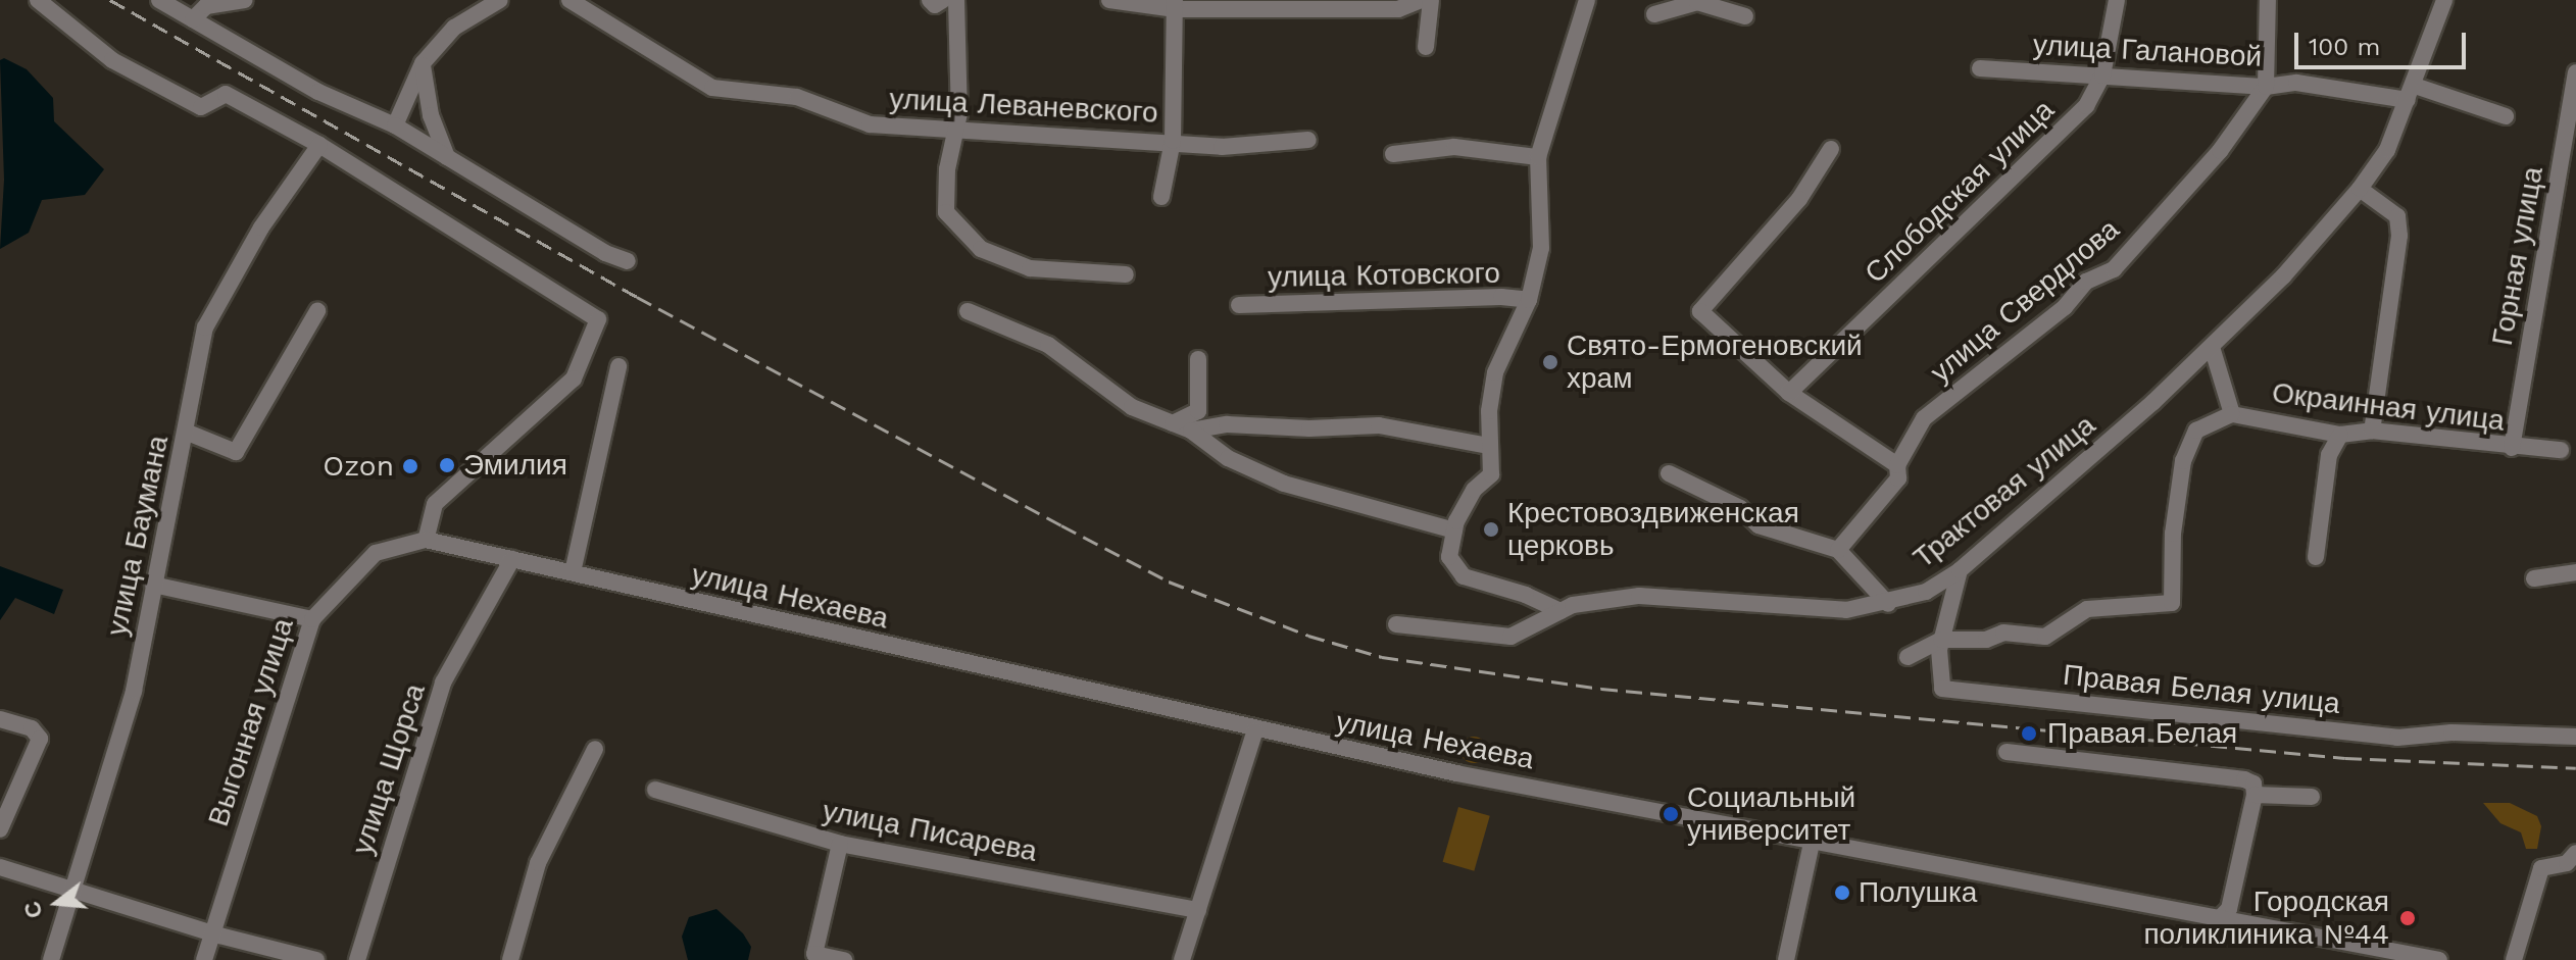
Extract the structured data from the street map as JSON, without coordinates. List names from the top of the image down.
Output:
{
  "streets": {
    "street": [
      "улица Галановой",
      "улица Леваневского",
      "Слободская улица",
      "Горная улица",
      "улица Котовского",
      "улица Свердлова",
      "Окраинная улица",
      "Трактовая улица",
      "улица Баумана",
      "улица Нехаева",
      "Правая Белая улица",
      "Выгонная улица",
      "улица Щорса",
      "улица Писарева"
    ]
  },
  "crossings": [
    ["улица Галановой", "Слободская улица"],
    ["улица Галановой", "улица Свердлова"],
    ["улица Галановой", "Трактовая улица"],
    ["Горная улица", "Окраинная улица"],
    ["Окраинная улица", "Трактовая улица"],
    ["Трактовая улица", "Правая Белая улица"],
    ["улица Нехаева", "Выгонная улица"],
    ["улица Нехаева", "улица Щорса"]
  ],
  "places": [
    "Свято-Ермогеновский храм",
    "Эмилия",
    "Ozon",
    "Крестовоздвиженская церковь",
    "Правая Белая",
    "Социальный университет",
    "Полушка",
    "Городская поликлиника №44"
  ],
  "scale_bar": "100 m",
  "north": "left"
}
